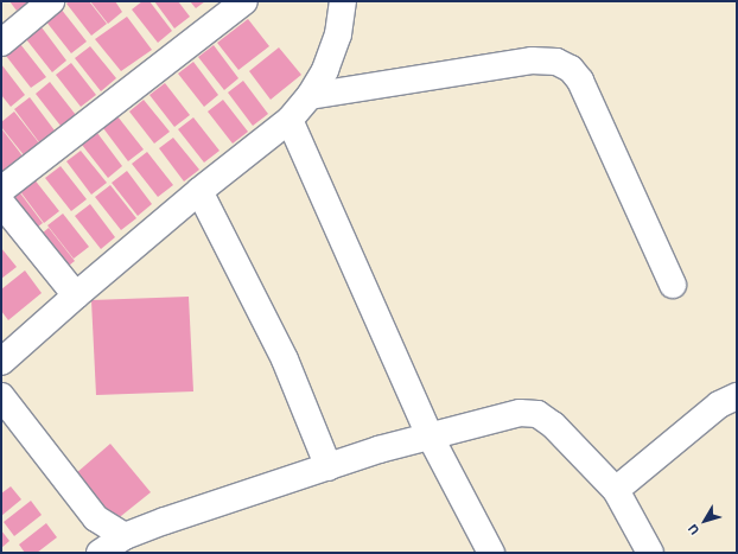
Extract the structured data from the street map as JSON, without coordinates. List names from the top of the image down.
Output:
{
  "north": "bottom left"
}
